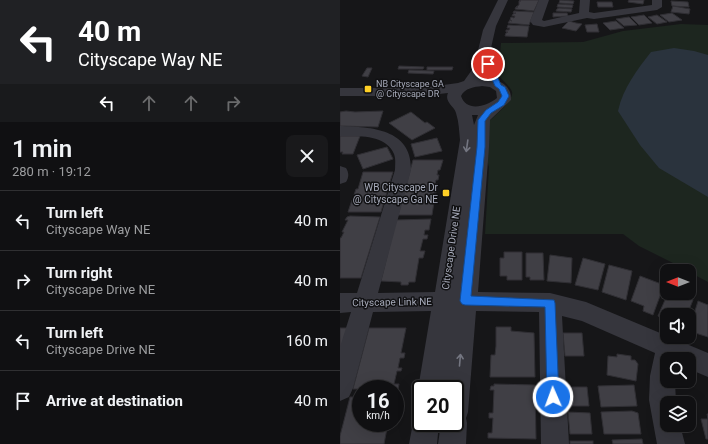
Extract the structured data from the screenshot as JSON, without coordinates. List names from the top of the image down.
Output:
{
  "streets": {
    "street": ["Cityscape Drive NE", "Cityscape Link NE"]
  },
  "crossings": [
    ["Cityscape Drive NE", "Cityscape Link NE"]
  ],
  "places": {
    "transit": ["NB Cityscape GA @ Cityscape DR", "WB Cityscape Dr @ Cityscape Ga NE"]
  },
  "north": "left",
  "page": {
    "turn": ["40 m", "Cityscape Way NE"],
    "heading": ["1 min", "280 m · 19:12"],
    "list": [
      {
        "name": "Turn left",
        "note": "Cityscape Way NE",
        "value": "40 m"
      },
      {
        "name": "Turn right",
        "note": "Cityscape Drive NE",
        "value": "40 m"
      },
      {
        "name": "Turn left",
        "note": "Cityscape Drive NE",
        "value": "160 m"
      },
      {
        "name": "Arrive at destination",
        "value": "40 m"
      }
    ],
    "speed": "16 km/h",
    "limit": "20"
  }
}
